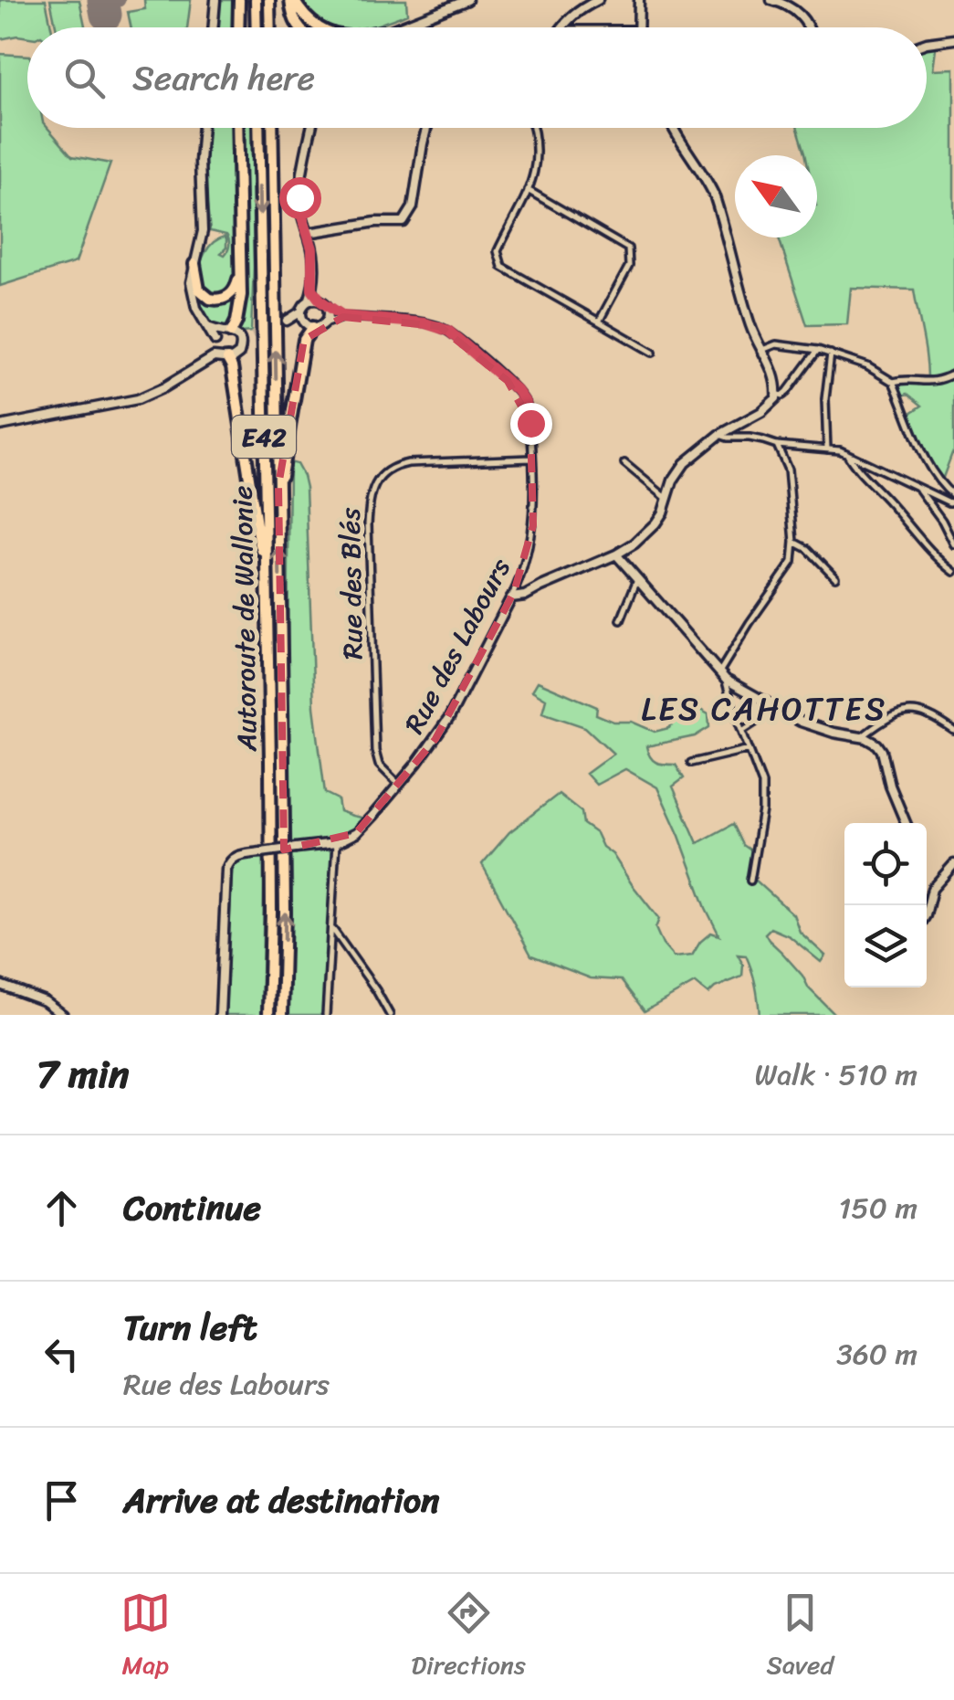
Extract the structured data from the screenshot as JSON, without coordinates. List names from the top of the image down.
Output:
{
  "streets": {
    "highway": ["E42", "Autoroute de Wallonie"],
    "street": ["Rue des Blés", "Rue des Labours"]
  },
  "crossings": [
    ["Rue des Blés", "Rue des Labours"]
  ],
  "districts": ["LES CAHOTTES"],
  "north": "top left",
  "page": {
    "search": "Search here",
    "heading": ["7 min", "Walk · 510 m"],
    "list": [
      ["Continue", "150 m"],
      ["Turn left", "Rue des Labours", "360 m"],
      "Arrive at destination"
    ],
    "nav": ["Map", "Directions", "Saved"]
  }
}
